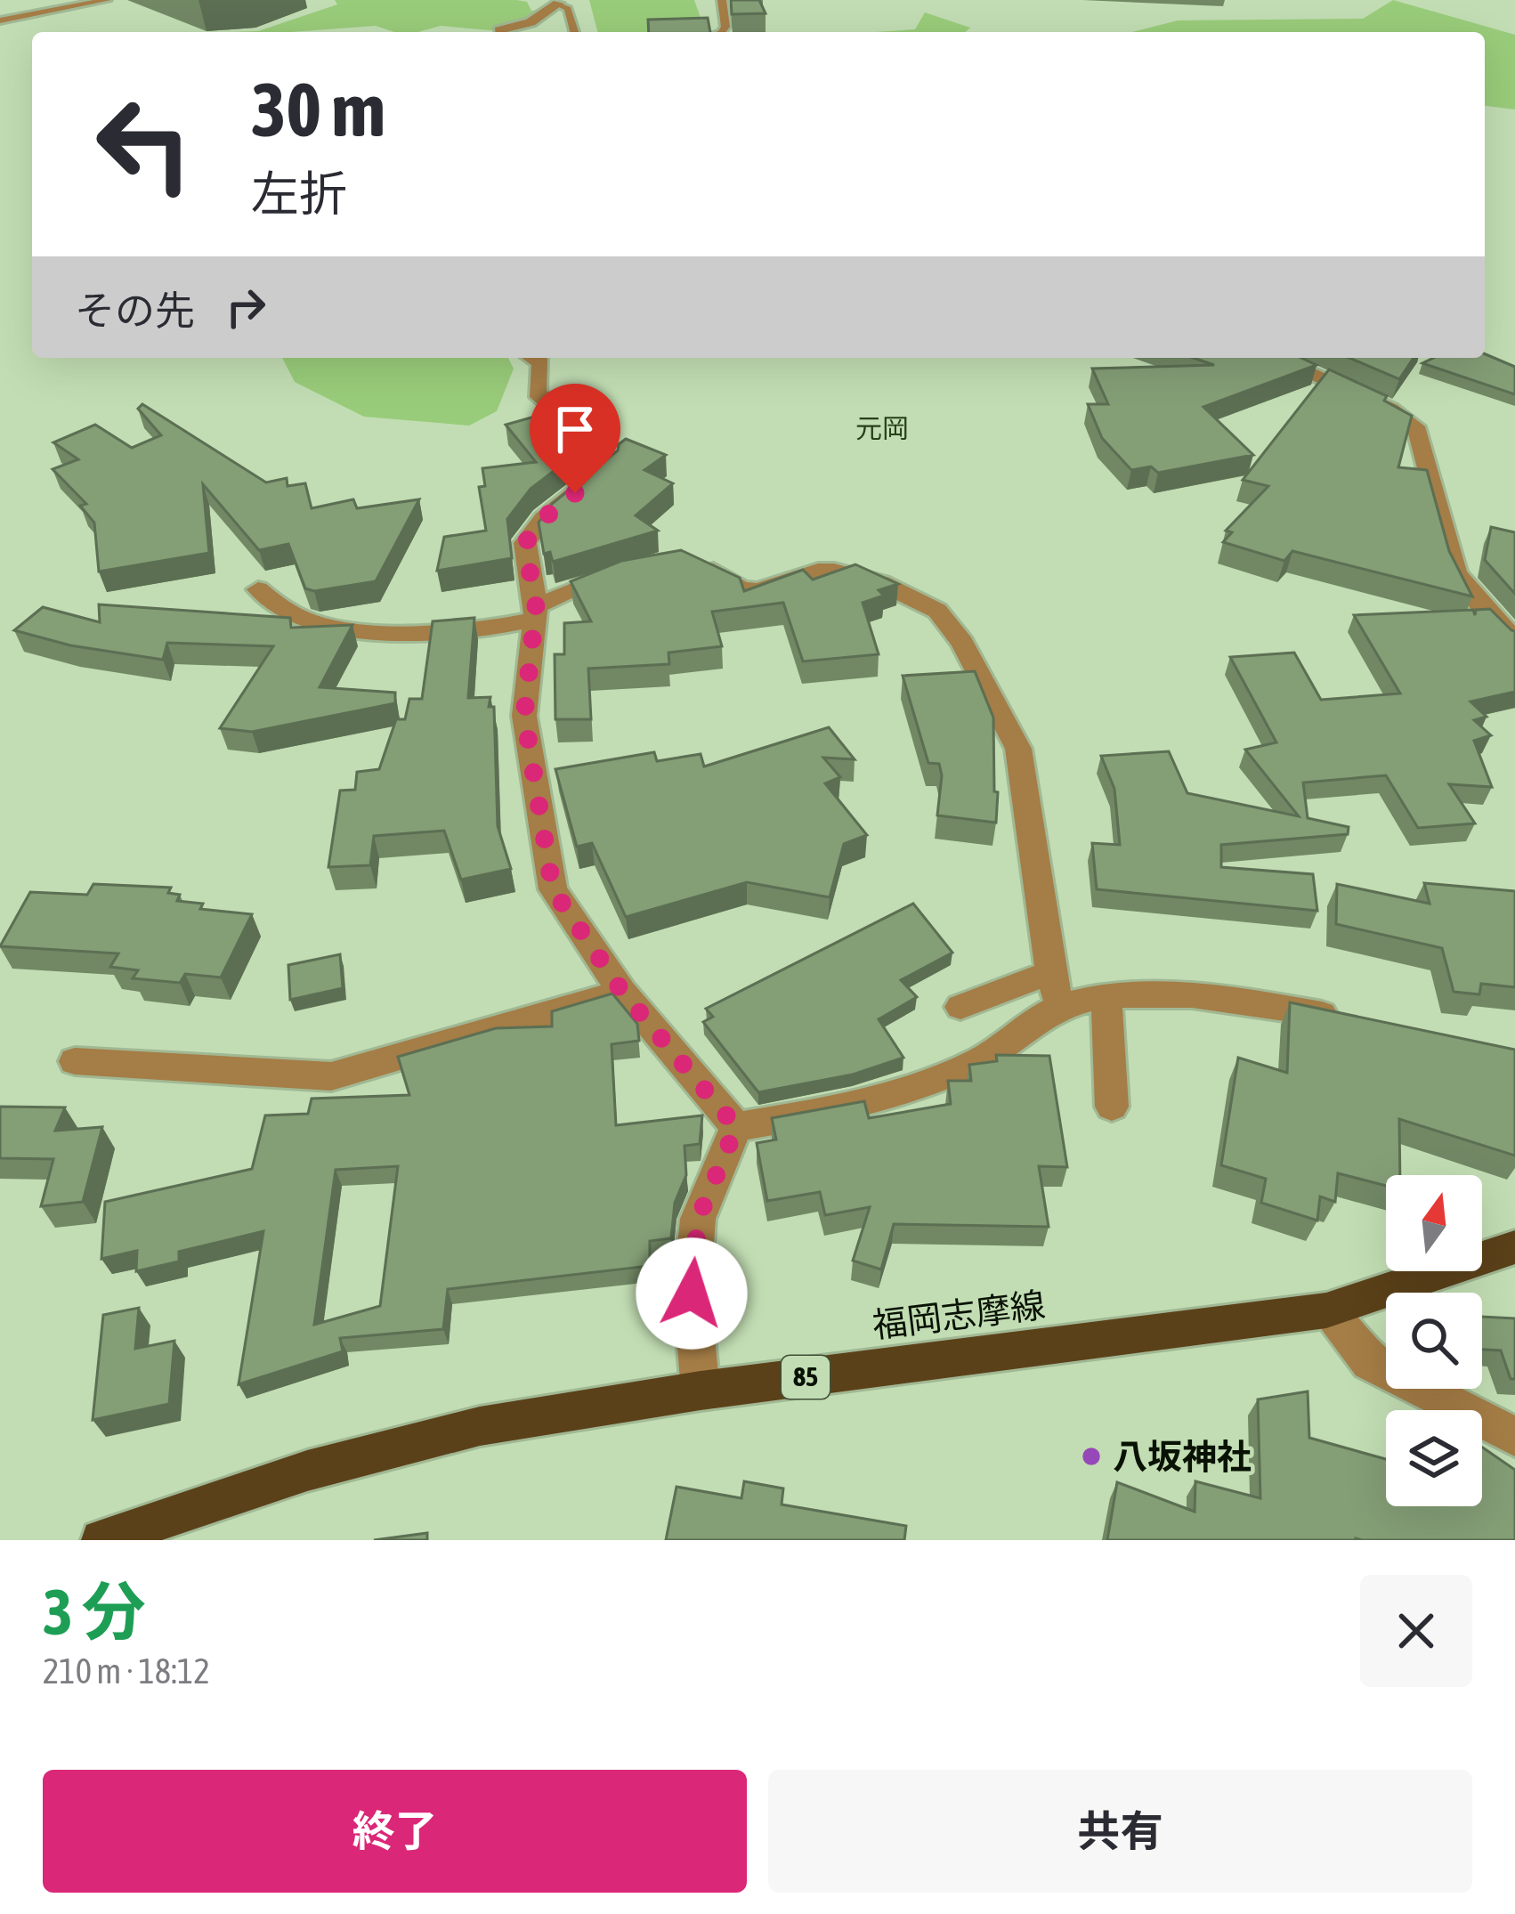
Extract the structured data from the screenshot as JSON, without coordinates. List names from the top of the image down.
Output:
{
  "streets": {
    "main road": ["福岡志摩線", "85"]
  },
  "districts": ["元岡"],
  "places": ["八坂神社"],
  "north": "top",
  "page": {
    "turn": ["30 m", "左折"],
    "then": "その先",
    "heading": ["3 分", "210 m · 18:12"],
    "buttons": ["終了", "共有"]
  }
}
